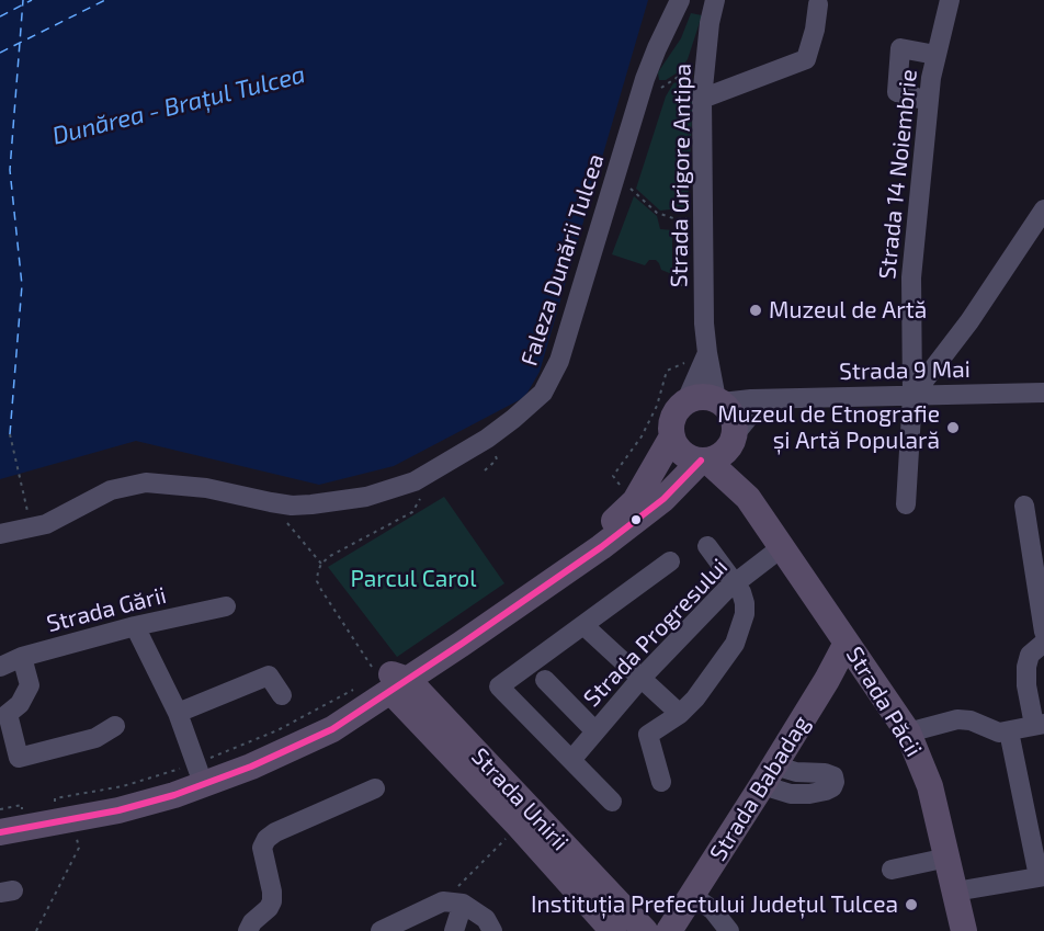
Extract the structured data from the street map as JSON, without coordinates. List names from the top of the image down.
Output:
{
  "streets": {
    "main road": ["Strada Păcii", "Strada Babadag", "Strada Unirii"],
    "street": [
      "Strada 14 Noiembrie",
      "Strada Grigore Antipa",
      "Faleza Dunării Tulcea",
      "Strada 9 Mai",
      "Strada Gării",
      "Strada Progresului"
    ]
  },
  "crossings": [
    ["Strada 14 Noiembrie", "Strada 9 Mai"],
    ["Strada Grigore Antipa", "Strada 9 Mai"],
    ["Strada Grigore Antipa", "Strada Păcii"],
    ["Strada 9 Mai", "Strada Păcii"],
    ["Strada Progresului", "Strada Păcii"],
    ["Strada Păcii", "Strada Babadag"]
  ],
  "water": ["Dunărea - Brațul Tulcea"],
  "parks": ["Parcul Carol"],
  "places": ["Muzeul de Artă", "Muzeul de Etnografie și Artă Populară", "Instituția Prefectului Județul Tulcea"]
}
